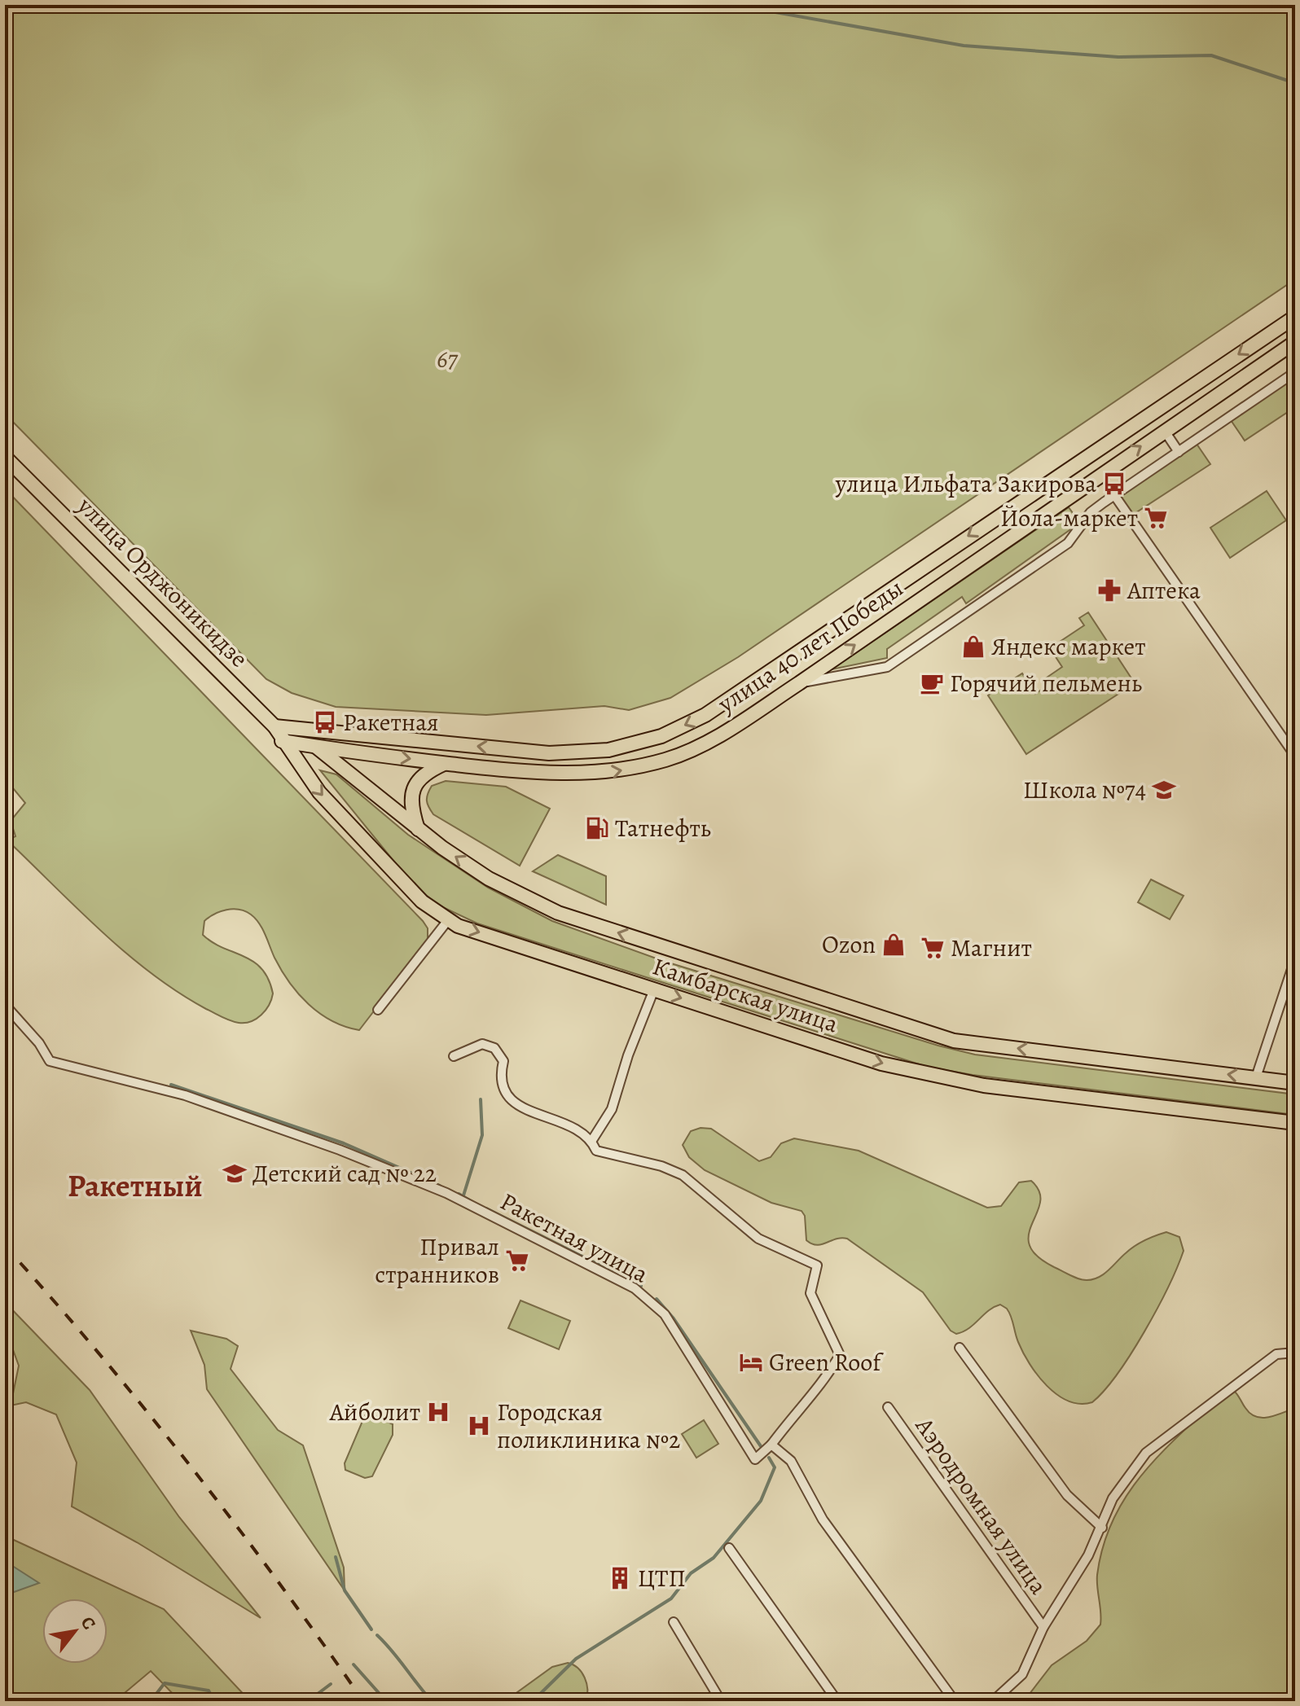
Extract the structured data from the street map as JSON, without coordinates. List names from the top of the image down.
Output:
{
  "streets": {
    "main road": ["улица Орджоникидзе", "улица 40 лет Победы", "Камбарская улица"],
    "street": ["Ракетная улица", "Аэродромная улица"]
  },
  "crossings": [
    ["улица Орджоникидзе", "Камбарская улица"],
    ["улица 40 лет Победы", "Камбарская улица"]
  ],
  "districts": ["Ракетный"],
  "parks": ["67"],
  "places": {
    "bus stop": ["улица Ильфата Закирова", "Ракетная"],
    "supermarket": ["Йола-маркет", "Магнит", "Привал странников"],
    "pharmacy": ["Аптека"],
    "shop": ["Яндекс маркет", "Ozon"],
    "cafe": ["Горячий пельмень"],
    "school or university": ["Школа №74", "Детский сад № 22"],
    "fuel station": ["Татнефть"],
    "hotel": ["Green Roof"],
    "hospital": ["Айболит", "Городская поликлиника №2"],
    "building": ["ЦТП"]
  },
  "north": "top right"
}
